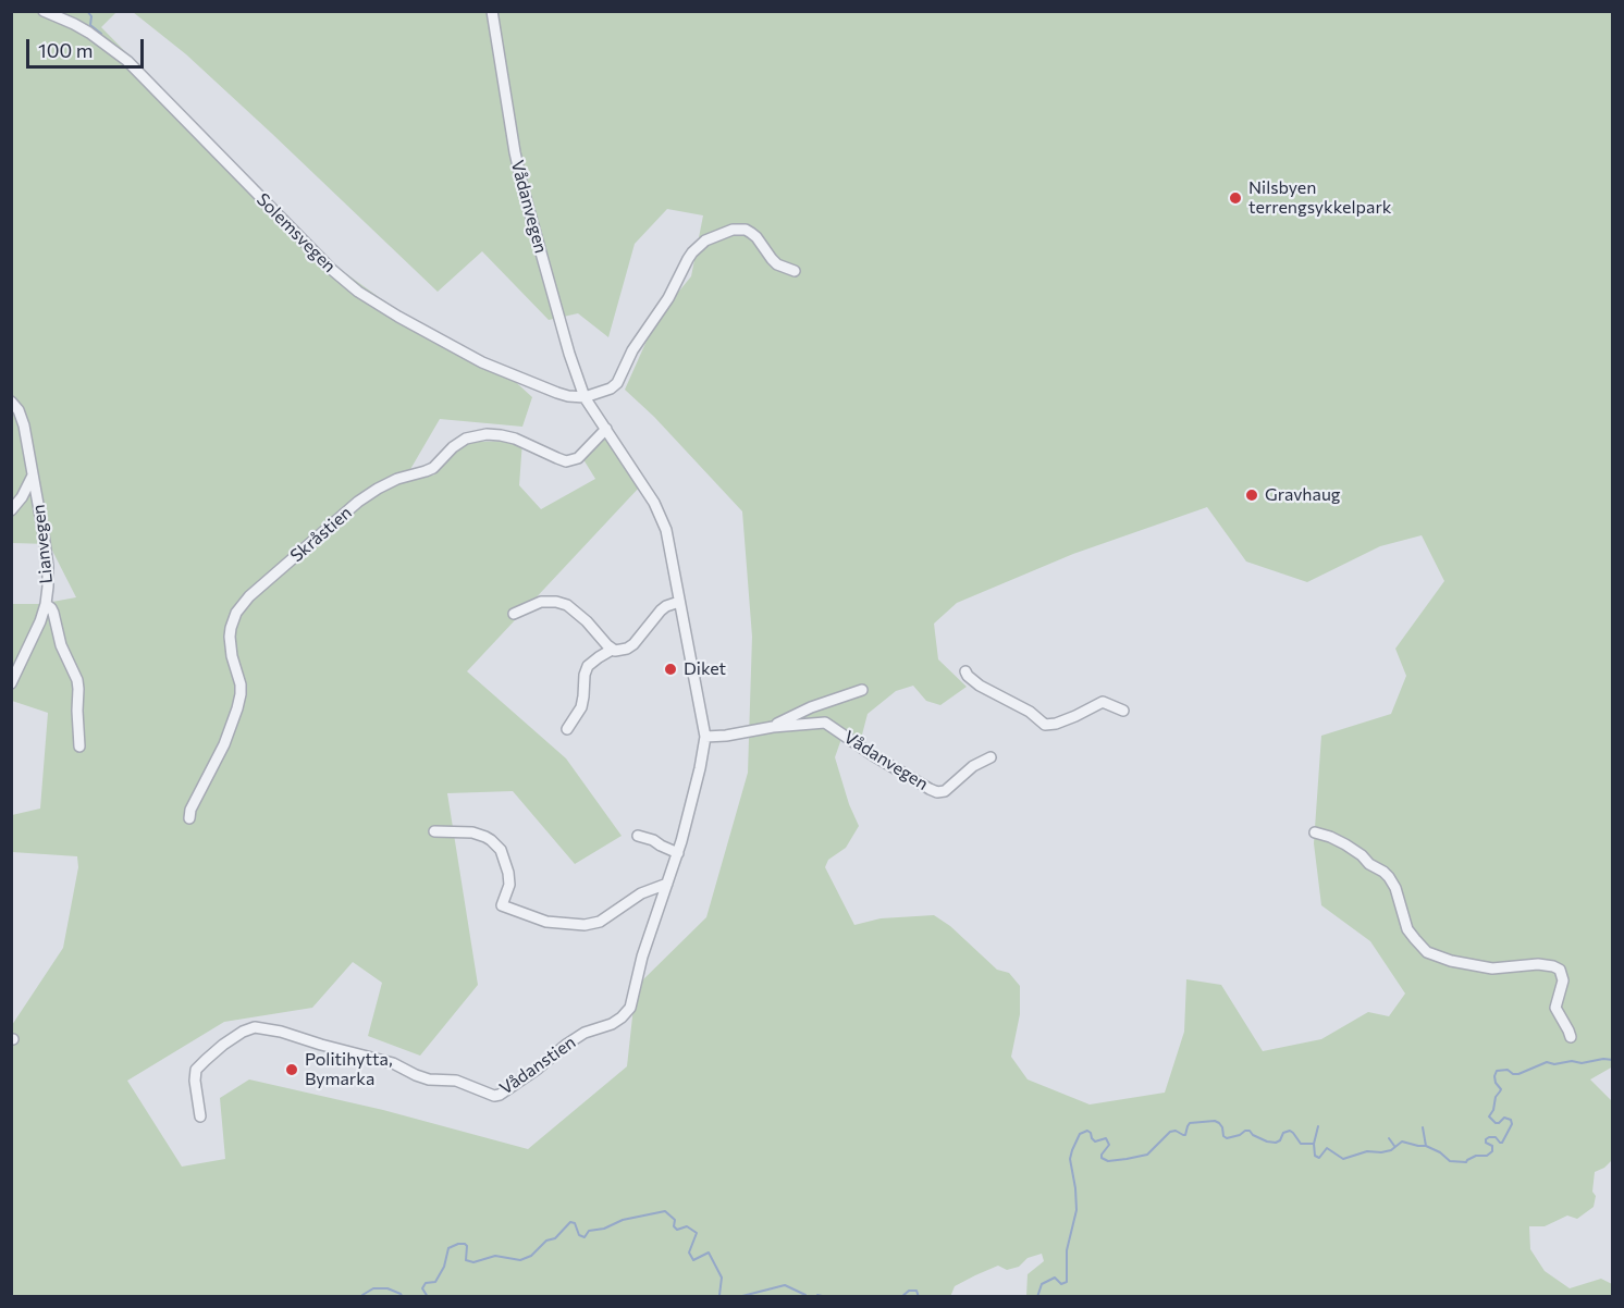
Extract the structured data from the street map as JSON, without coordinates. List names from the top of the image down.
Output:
{
  "streets": {
    "street": [
      "Vådanvegen",
      "Solemsvegen",
      "Skråstien",
      "Lianvegen",
      "Vådanstien"
    ]
  },
  "crossings": [
    ["Vådanvegen", "Solemsvegen"],
    ["Vådanvegen", "Skråstien"],
    ["Vådanvegen", "Vådanstien"]
  ],
  "places": [
    "Nilsbyen terrengsykkelpark",
    "Gravhaug",
    "Diket",
    "Politihytta, Bymarka"
  ],
  "scale_bar": "100 m"
}
